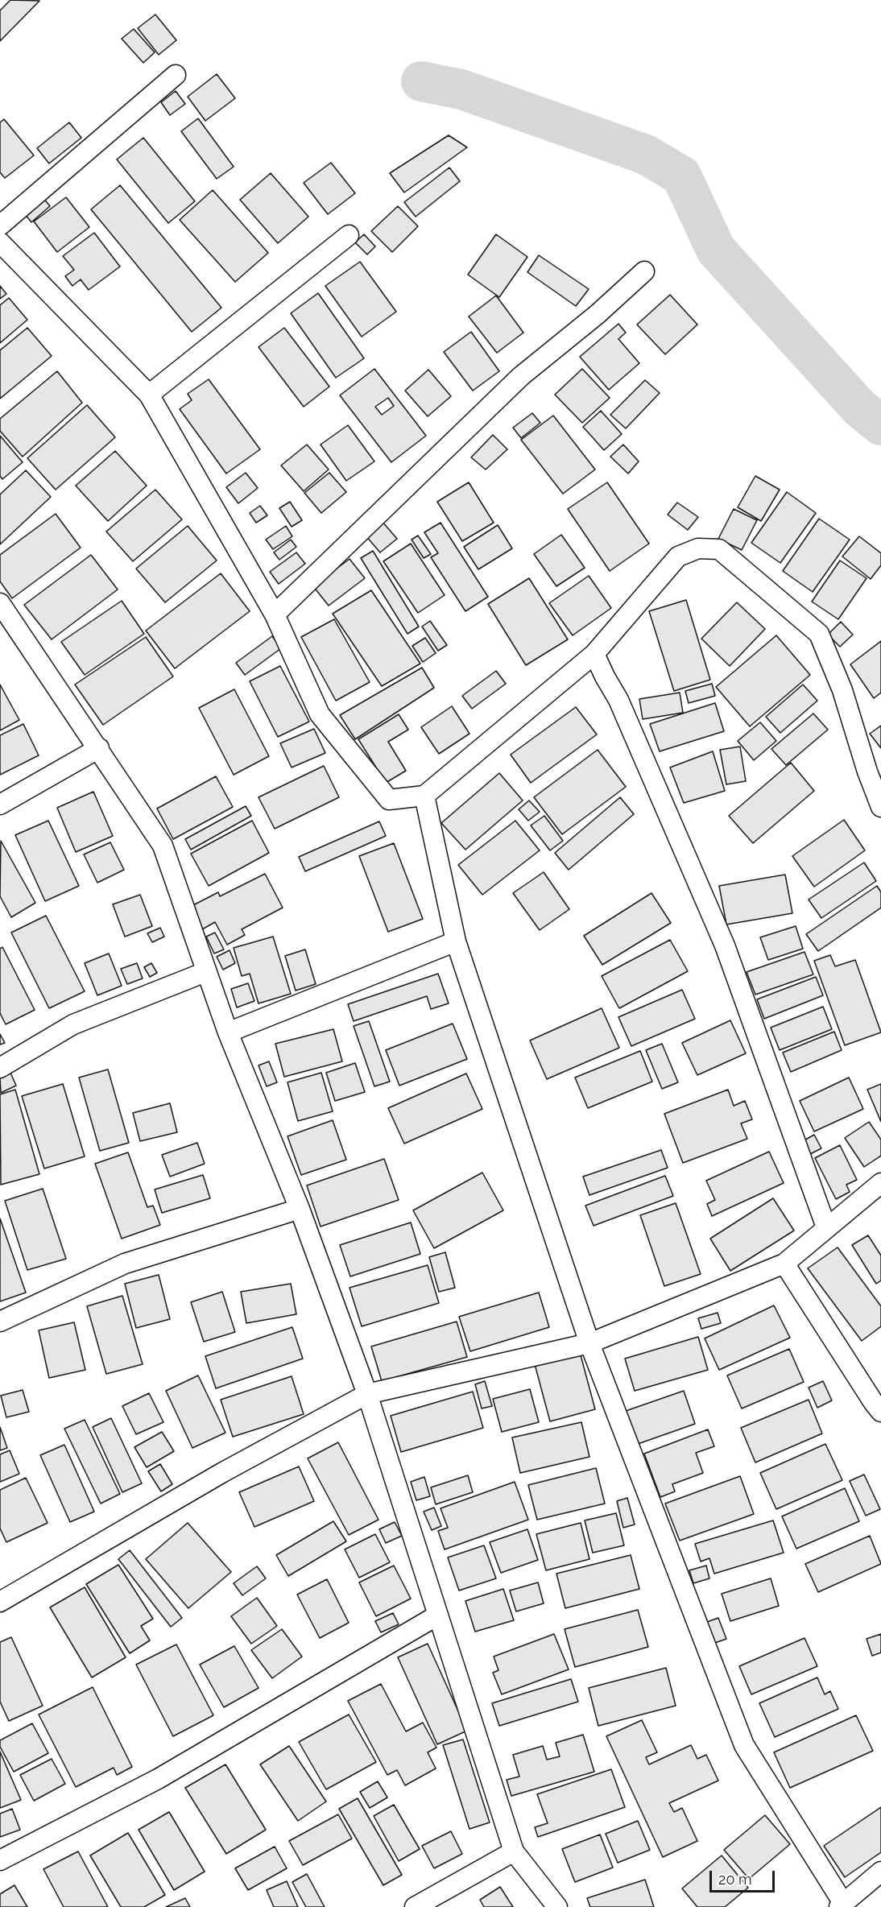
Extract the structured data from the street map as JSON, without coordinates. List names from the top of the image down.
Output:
{
  "scale_bar": "20 m"
}
